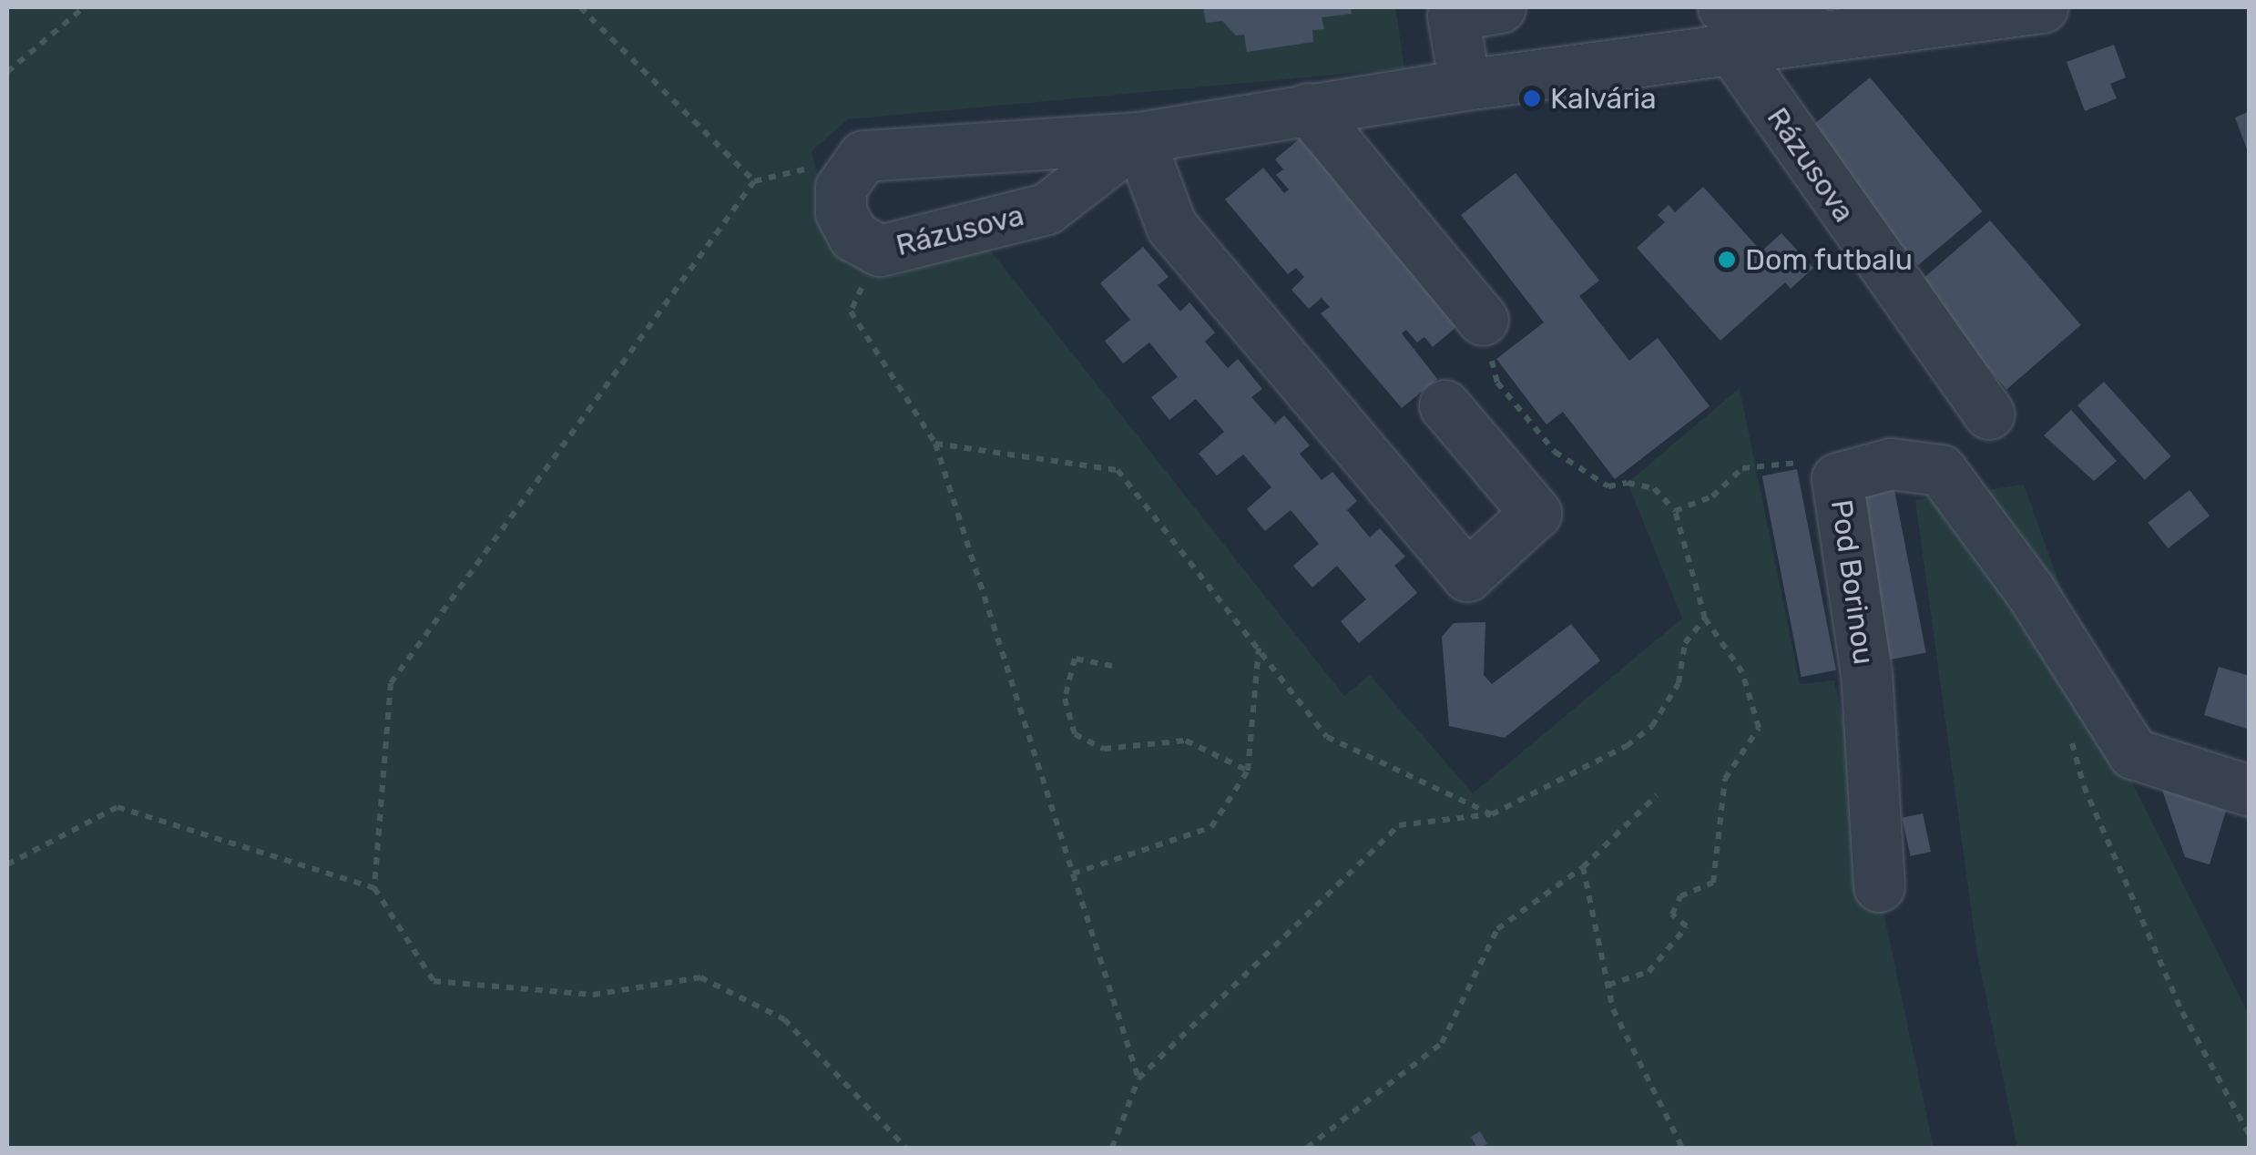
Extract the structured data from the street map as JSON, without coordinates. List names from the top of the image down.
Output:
{
  "streets": {
    "street": ["Rázusova", "Pod Borinou"]
  },
  "places": ["Kalvária", "Dom futbalu"]
}
